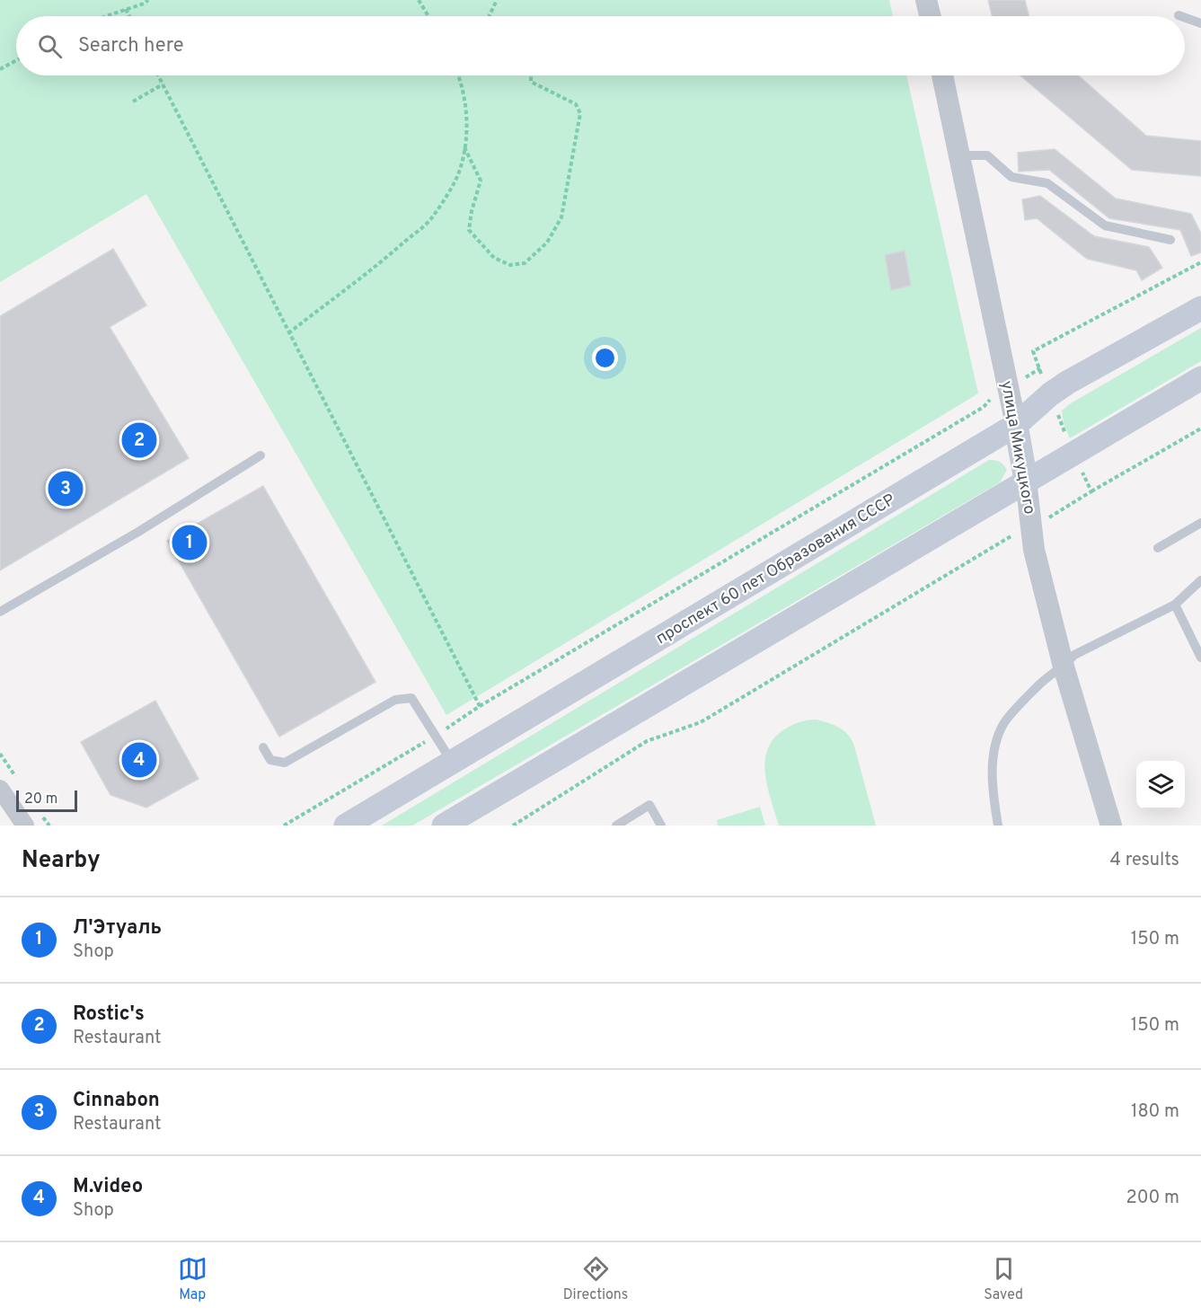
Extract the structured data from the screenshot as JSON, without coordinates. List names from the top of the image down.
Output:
{
  "streets": {
    "main road": ["улица Микуцкого", "проспект 60 лет Образования СССР"]
  },
  "crossings": [
    ["улица Микуцкого", "проспект 60 лет Образования СССР"]
  ],
  "scale_bar": "20 m",
  "page": {
    "search": "Search here",
    "pins": [
      "2",
      "3",
      "1",
      "4"
    ],
    "scale": "20 m",
    "heading": ["Nearby", "4 results"],
    "list": [
      {
        "mark": "1",
        "name": "Л'Этуаль",
        "note": "Shop",
        "value": "150 m"
      },
      {
        "mark": "2",
        "name": "Rostic's",
        "note": "Restaurant",
        "value": "150 m"
      },
      {
        "mark": "3",
        "name": "Cinnabon",
        "note": "Restaurant",
        "value": "180 m"
      },
      {
        "mark": "4",
        "name": "M.video",
        "note": "Shop",
        "value": "200 m"
      }
    ],
    "nav": ["Map", "Directions", "Saved"]
  }
}
